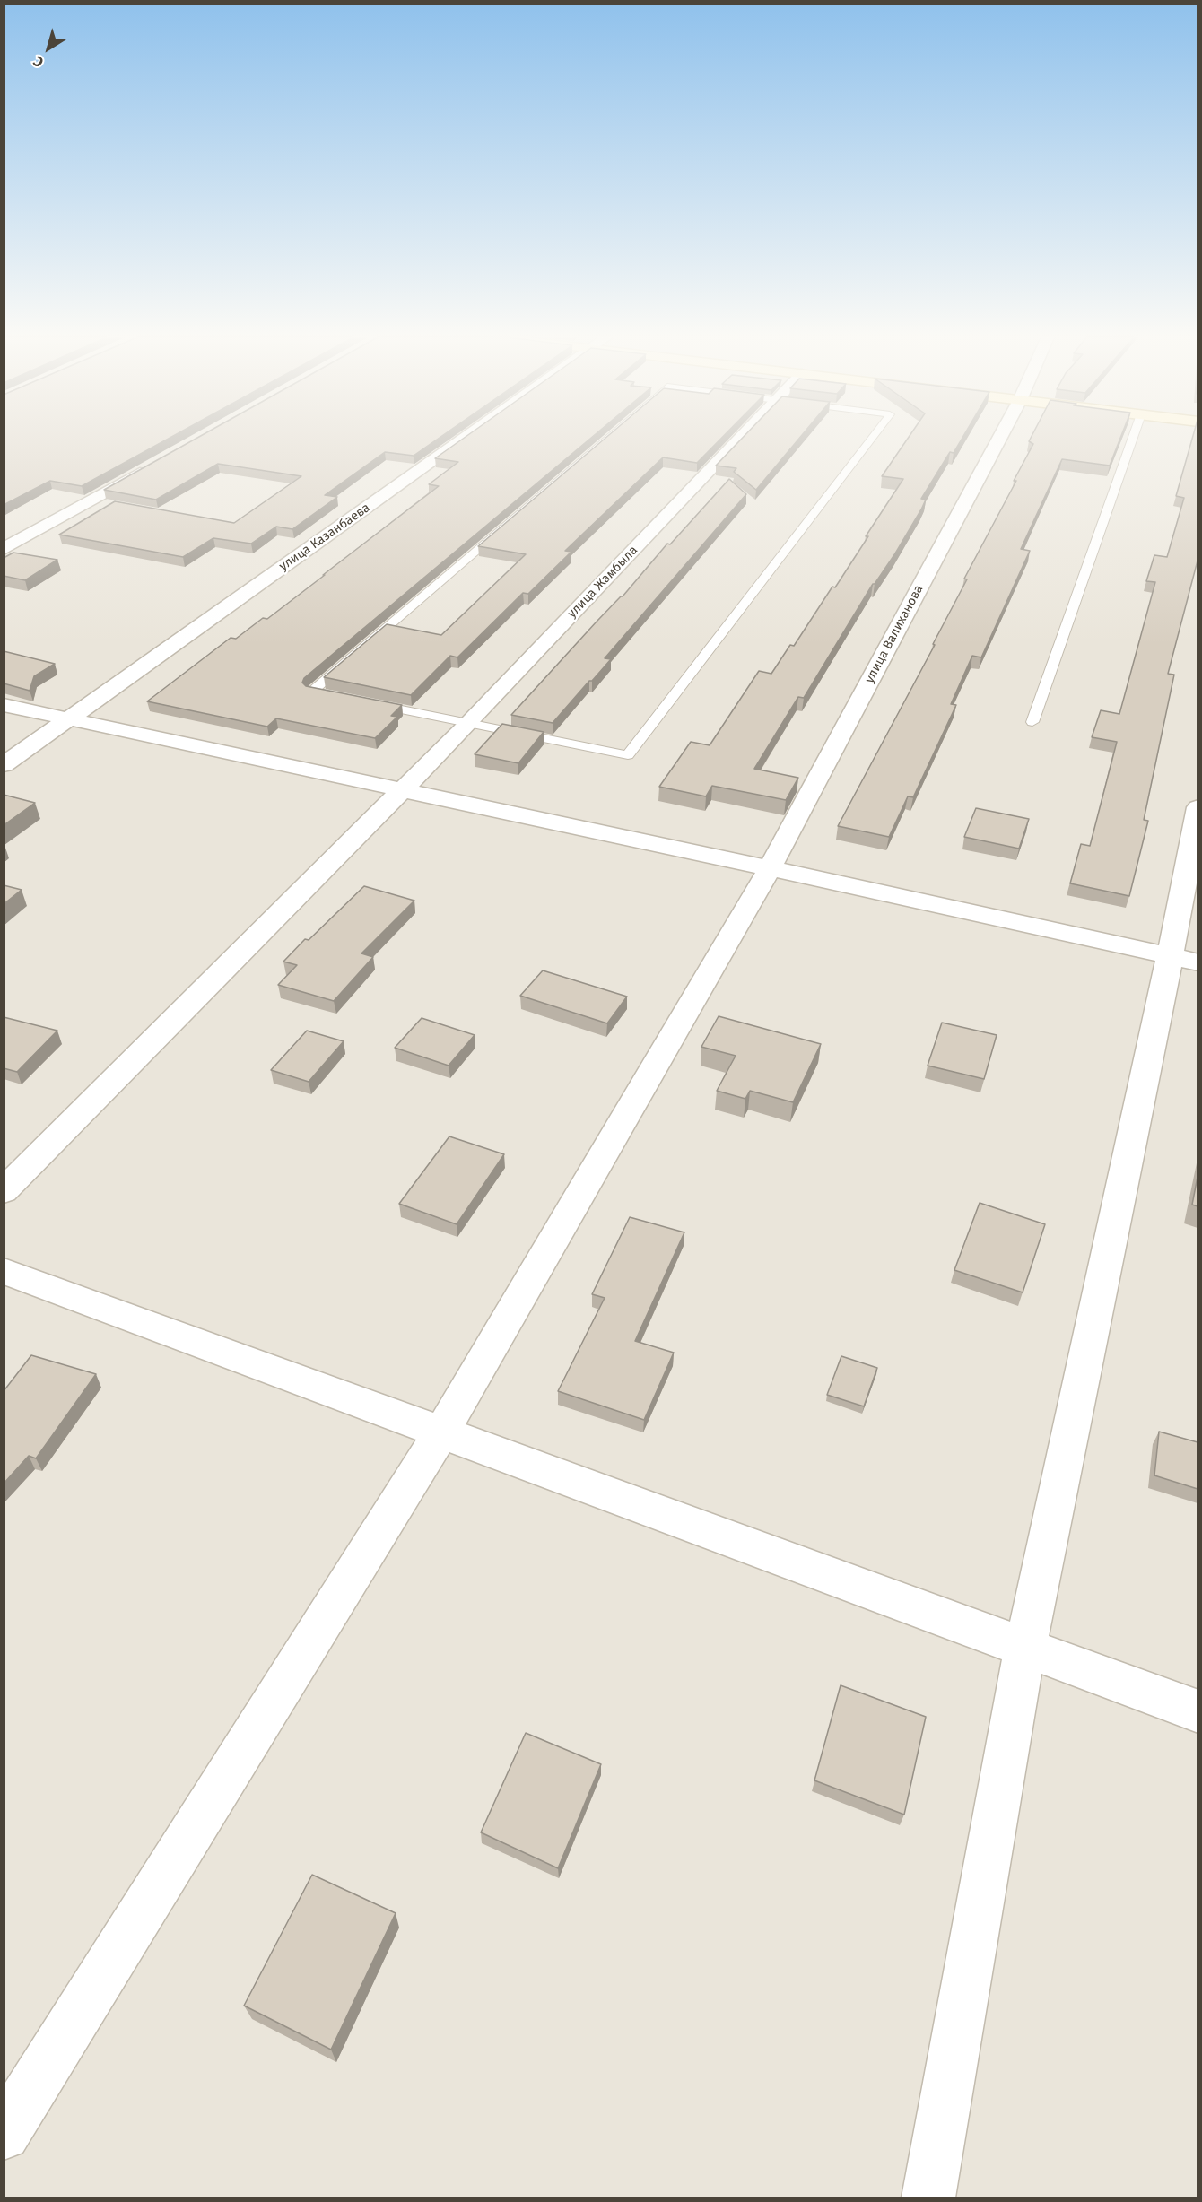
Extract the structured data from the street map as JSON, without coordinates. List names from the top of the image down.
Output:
{
  "streets": {
    "street": ["улица Казанбаева", "улица Жамбыла", "улица Валиханова"]
  },
  "north": "bottom left"
}
